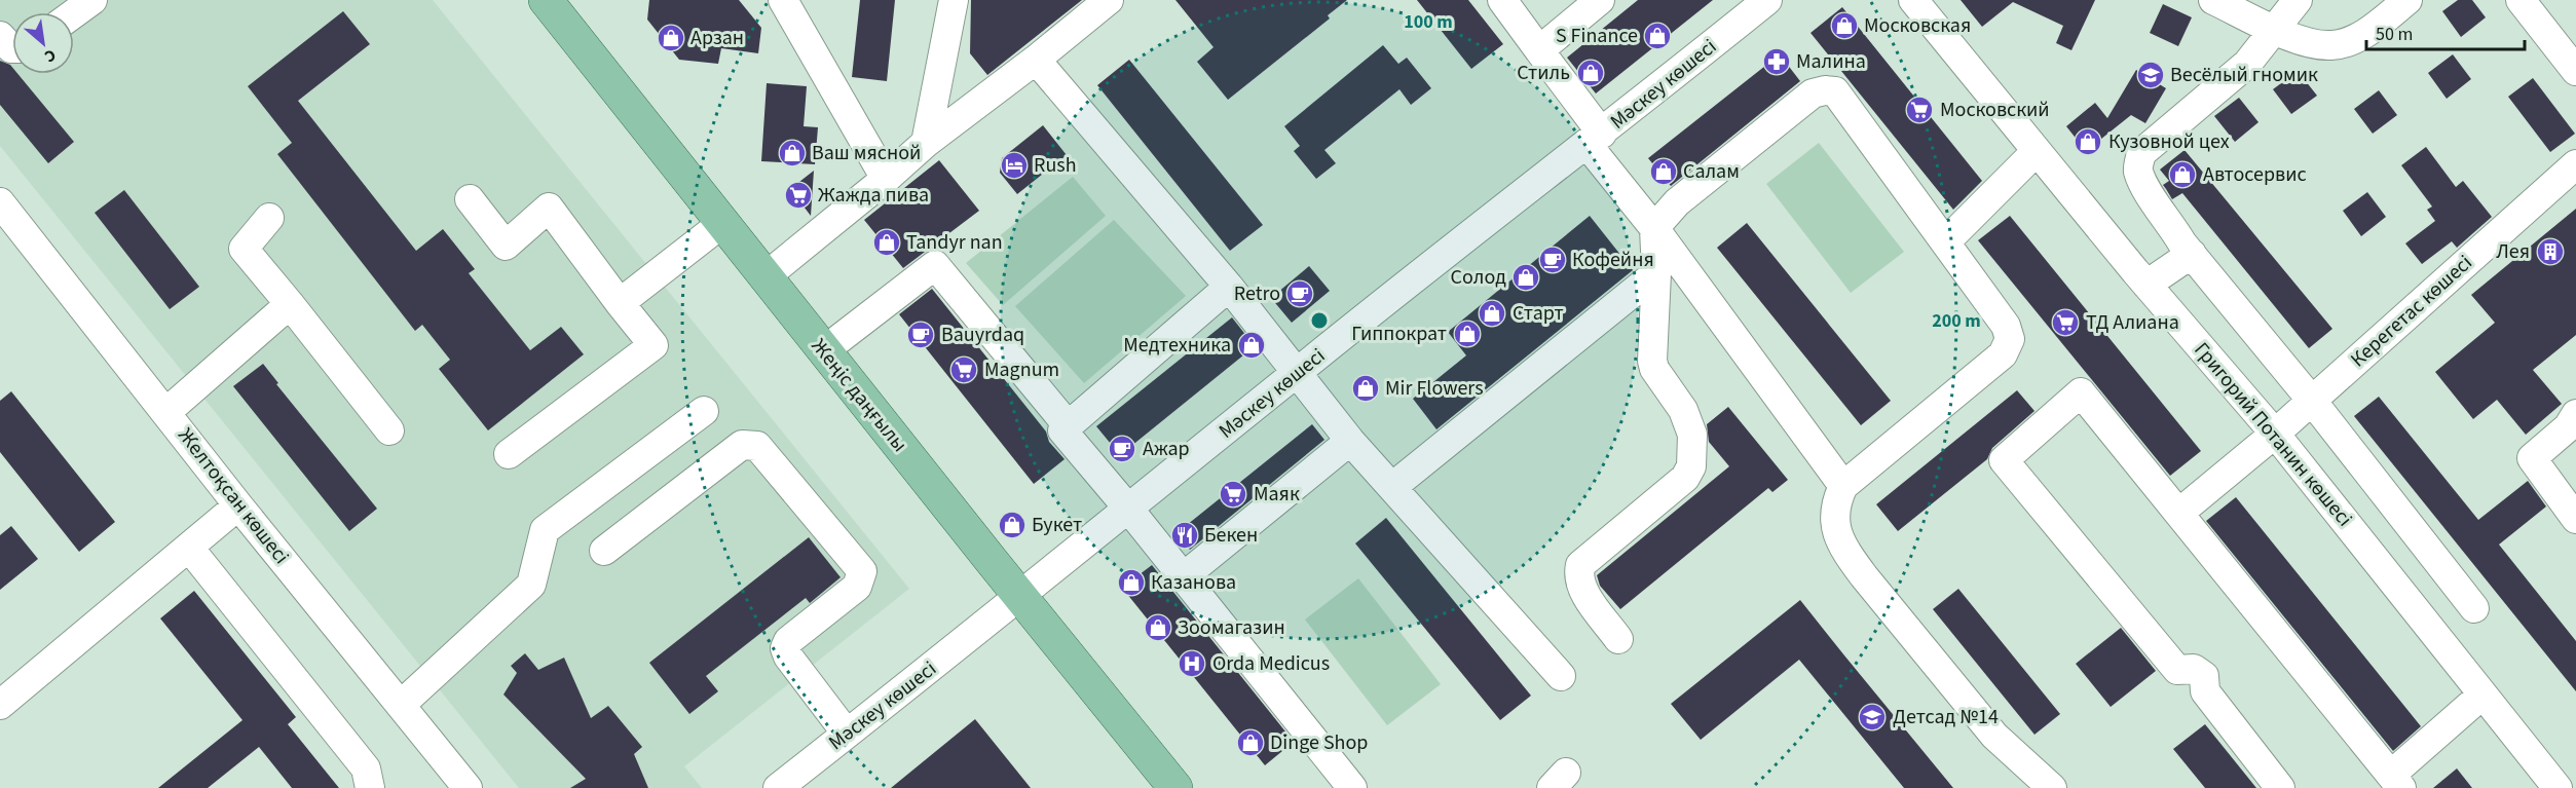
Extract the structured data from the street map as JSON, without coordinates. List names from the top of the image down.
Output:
{
  "streets": {
    "main road": ["Жеңіс даңғылы"],
    "street": [
      "Мәскеу көшесі",
      "Керегетас көшесі",
      "Григорий Потанин көшесі",
      "Желтоқсан көшесі"
    ]
  },
  "crossings": [
    ["Мәскеу көшесі", "Жеңіс даңғылы"],
    ["Керегетас көшесі", "Григорий Потанин көшесі"]
  ],
  "places": {
    "shop": [
      "Московская",
      "S Finance",
      "Арзан",
      "Стиль",
      "Кузовной цех",
      "Ваш мясной",
      "Салам",
      "Автосервис",
      "Tandyr nan",
      "Солод",
      "Старт",
      "Гиппократ",
      "Медтехника",
      "Mir Flowers",
      "Букет",
      "Казанова",
      "Зоомагазин",
      "Dinge Shop"
    ],
    "pharmacy": ["Малина"],
    "school or university": ["Весёлый гномик", "Детсад №14"],
    "supermarket": [
      "Московский",
      "Жажда пива",
      "ТД Алиана",
      "Magnum",
      "Маяк"
    ],
    "hotel": ["Rush"],
    "building": ["Лея"],
    "cafe": [
      "Кофейня",
      "Retro",
      "Bauyrdaq",
      "Ажар"
    ],
    "restaurant": ["Бекен"],
    "hospital": ["Orda Medicus"]
  },
  "scale_bar": "50 m",
  "north": "bottom right",
  "rings": ["100 m", "200 m"]
}
